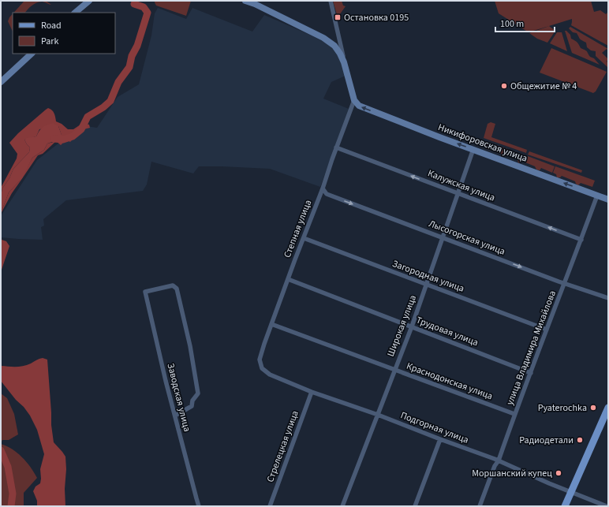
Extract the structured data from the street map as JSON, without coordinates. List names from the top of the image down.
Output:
{
  "streets": {
    "main road": ["Никифоровская улица"],
    "street": [
      "Калужская улица",
      "Степная улица",
      "Лысогорская улица",
      "Загородная улица",
      "Широкая улица",
      "Трудовая улица",
      "улица Владимира Михайлова",
      "Краснодонская улица",
      "Заводская улица",
      "Подгорная улица",
      "Стрелецкая улица"
    ]
  },
  "crossings": [
    ["Никифоровская улица", "Степная улица"],
    ["Никифоровская улица", "Широкая улица"],
    ["Никифоровская улица", "улица Владимира Михайлова"],
    ["Калужская улица", "Степная улица"],
    ["Калужская улица", "Широкая улица"],
    ["Калужская улица", "улица Владимира Михайлова"],
    ["Степная улица", "Лысогорская улица"],
    ["Степная улица", "Загородная улица"],
    ["Степная улица", "Трудовая улица"],
    ["Степная улица", "Краснодонская улица"],
    ["Степная улица", "Подгорная улица"],
    ["Лысогорская улица", "Широкая улица"],
    ["Лысогорская улица", "улица Владимира Михайлова"],
    ["Загородная улица", "Широкая улица"],
    ["Загородная улица", "улица Владимира Михайлова"],
    ["Широкая улица", "Трудовая улица"],
    ["Широкая улица", "Краснодонская улица"],
    ["Широкая улица", "Подгорная улица"],
    ["Трудовая улица", "улица Владимира Михайлова"],
    ["улица Владимира Михайлова", "Краснодонская улица"],
    ["улица Владимира Михайлова", "Подгорная улица"],
    ["Подгорная улица", "Стрелецкая улица"]
  ],
  "one_way": ["Никифоровская улица", "Калужская улица", "Лысогорская улица"],
  "places": {
    "transit": ["Остановка 0195"],
    "other": [
      "Общежитие № 4",
      "Pyaterochka",
      "Радиодетали",
      "Моршанский купец"
    ]
  },
  "legend": ["Road", "Park"],
  "scale_bar": "100 m"
}
